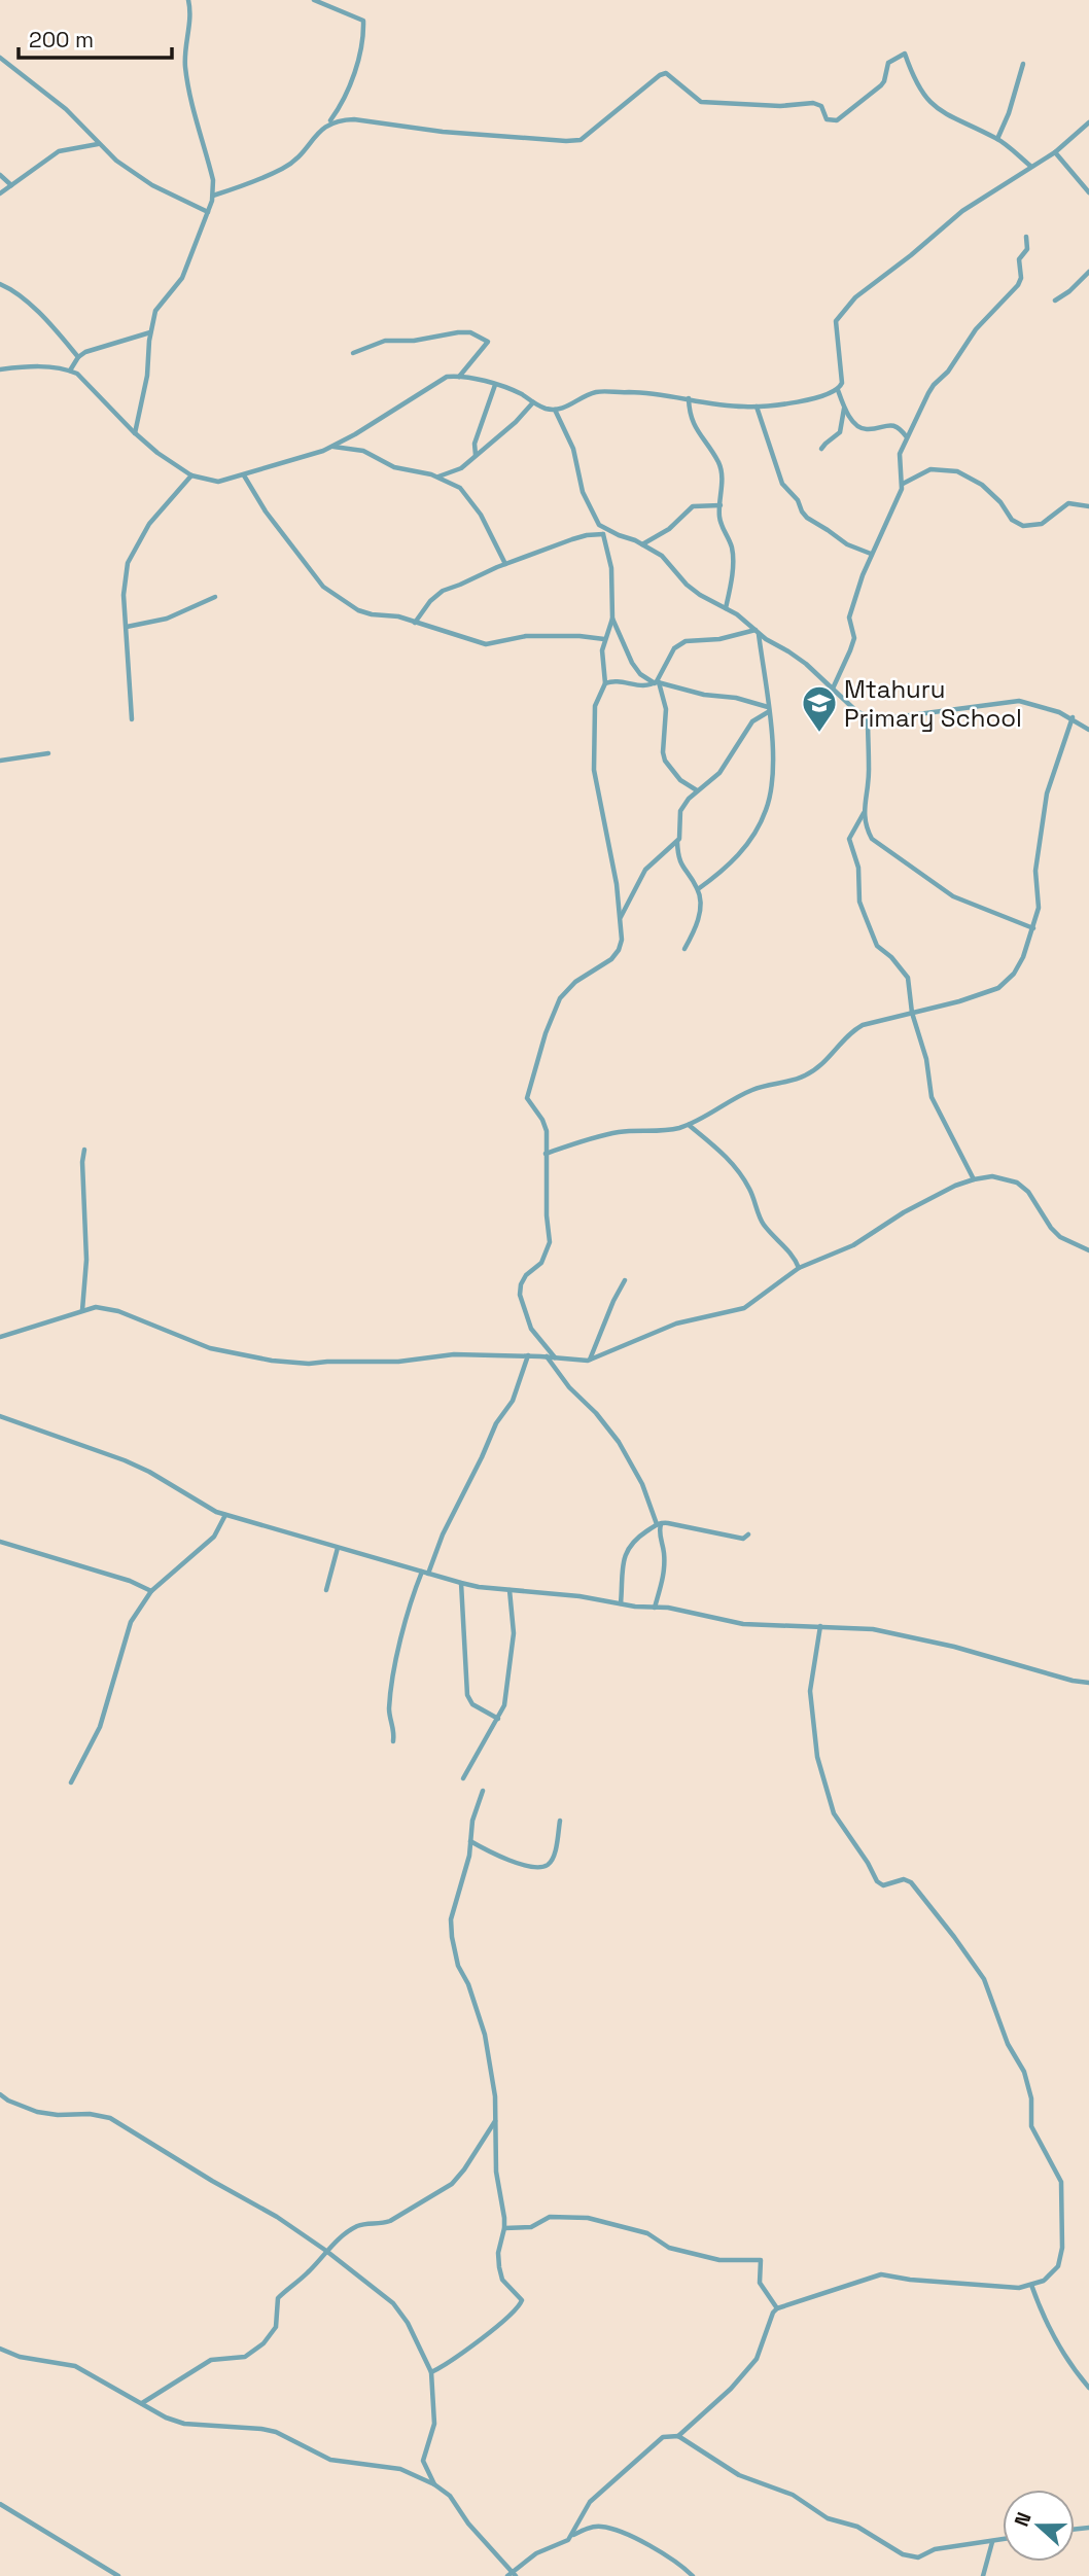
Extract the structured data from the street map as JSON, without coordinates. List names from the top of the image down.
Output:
{
  "places": {
    "school or university": ["Mtahuru Primary School"]
  },
  "scale_bar": "200 m",
  "north": "left"
}
